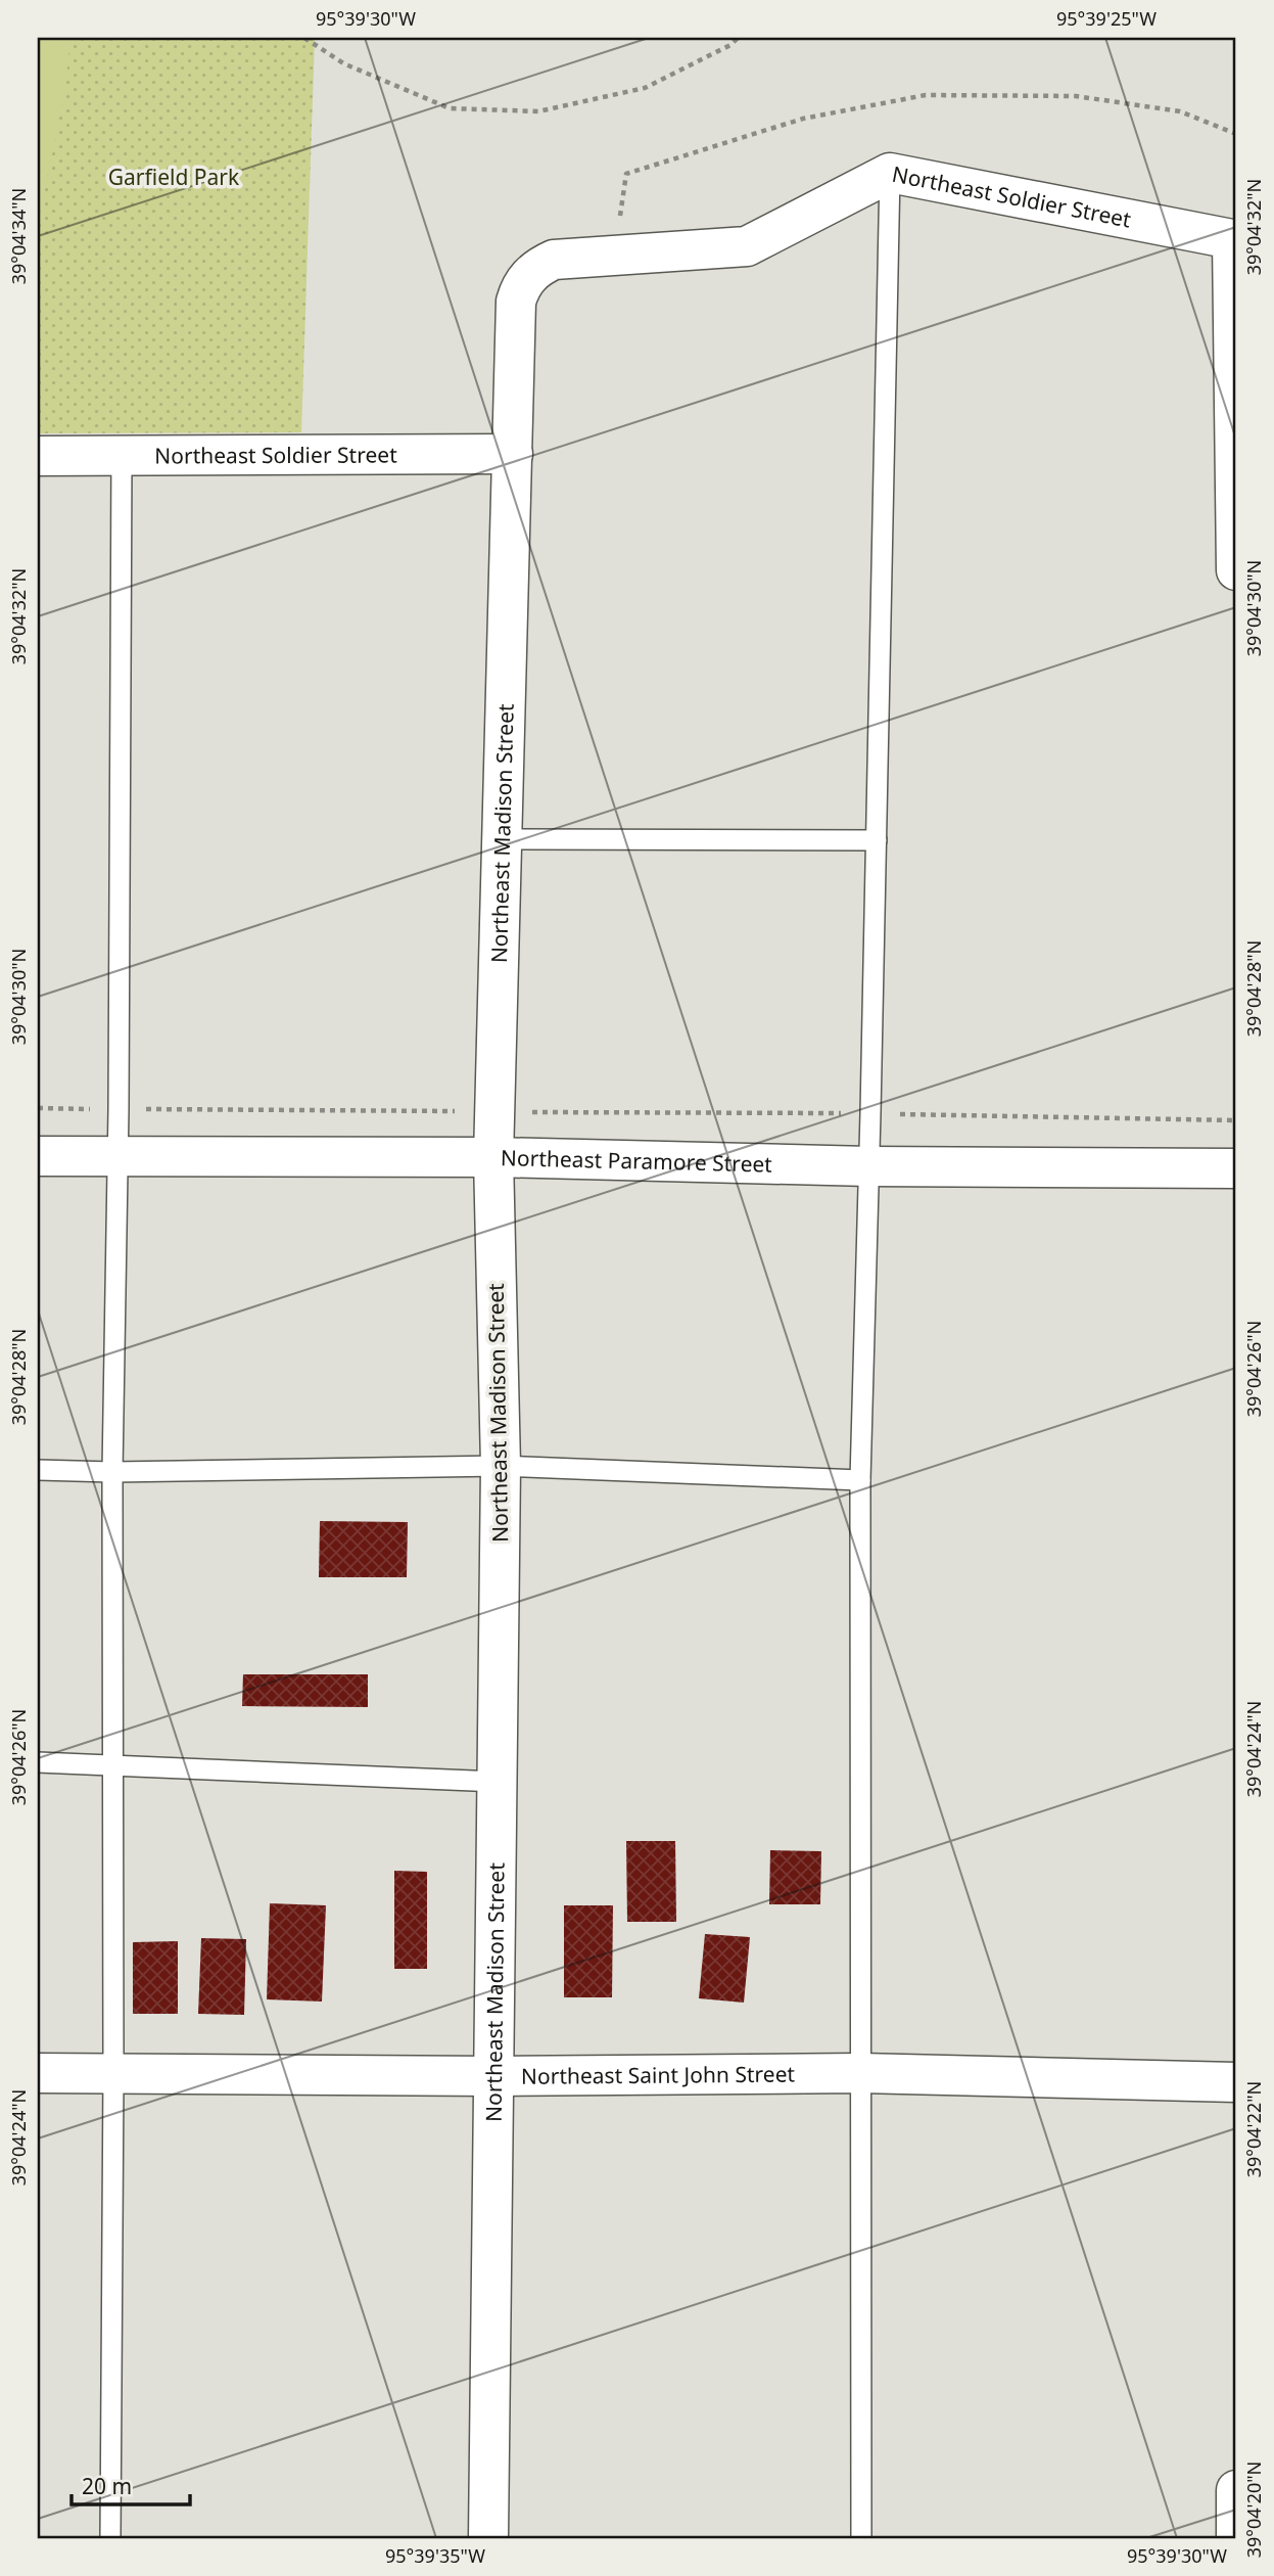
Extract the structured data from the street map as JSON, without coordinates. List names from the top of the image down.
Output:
{
  "streets": {
    "street": [
      "Northeast Soldier Street",
      "Northeast Madison Street",
      "Northeast Paramore Street",
      "Northeast Saint John Street"
    ]
  },
  "crossings": [
    ["Northeast Soldier Street", "Northeast Madison Street"],
    ["Northeast Madison Street", "Northeast Paramore Street"],
    ["Northeast Madison Street", "Northeast Saint John Street"]
  ],
  "parks": ["Garfield Park"],
  "scale_bar": "20 m",
  "coordinates": [
    "95°39'30\"W",
    "95°39'25\"W",
    "39°04'32\"N",
    "39°04'34\"N",
    "39°04'30\"N",
    "39°04'28\"N",
    "39°04'26\"N",
    "39°04'24\"N",
    "39°04'22\"N",
    "39°04'20\"N",
    "95°39'35\"W"
  ]
}
